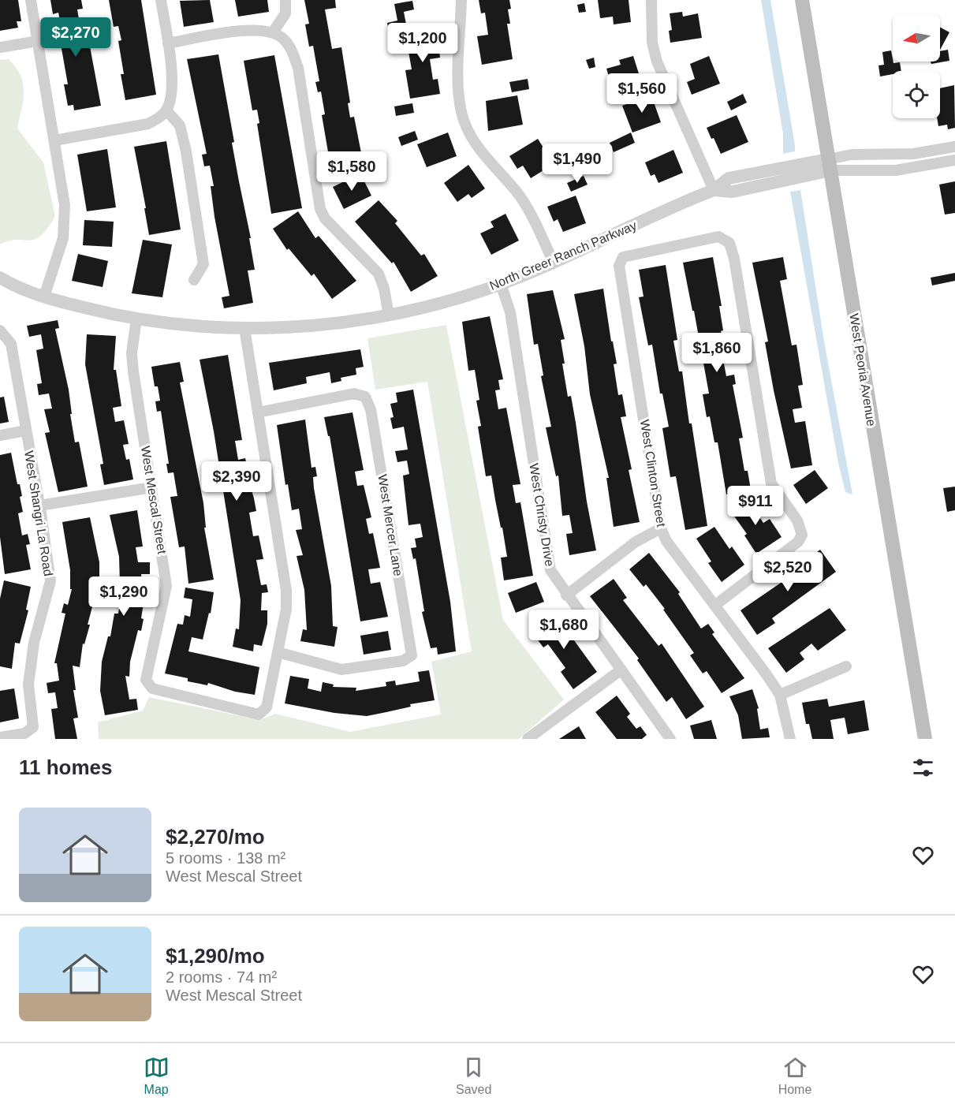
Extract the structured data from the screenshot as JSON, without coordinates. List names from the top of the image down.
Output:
{
  "streets": {
    "main road": ["West Peoria Avenue"],
    "street": [
      "North Greer Ranch Parkway",
      "West Clinton Street",
      "West Mescal Street",
      "West Shangri La Road",
      "West Christy Drive",
      "West Mercer Lane"
    ]
  },
  "crossings": [
    ["North Greer Ranch Parkway", "West Peoria Avenue"],
    ["North Greer Ranch Parkway", "West Mescal Street"],
    ["North Greer Ranch Parkway", "West Christy Drive"],
    ["West Mescal Street", "West Mercer Lane"]
  ],
  "north": "left",
  "page": {
    "price": [
      "$2,270",
      "$1,200",
      "$1,560",
      "$1,490",
      "$1,580",
      "$1,860",
      "$2,390",
      "$911",
      "$2,520",
      "$1,290",
      "$1,680"
    ],
    "heading": "11 homes",
    "list": [
      {
        "name": "$2,270/mo",
        "note": "5 rooms · 138 m² · West Mescal Street"
      },
      {
        "name": "$1,290/mo",
        "note": "2 rooms · 74 m² · West Mescal Street"
      }
    ],
    "tabs": ["Map", "Saved", "Home"]
  }
}
